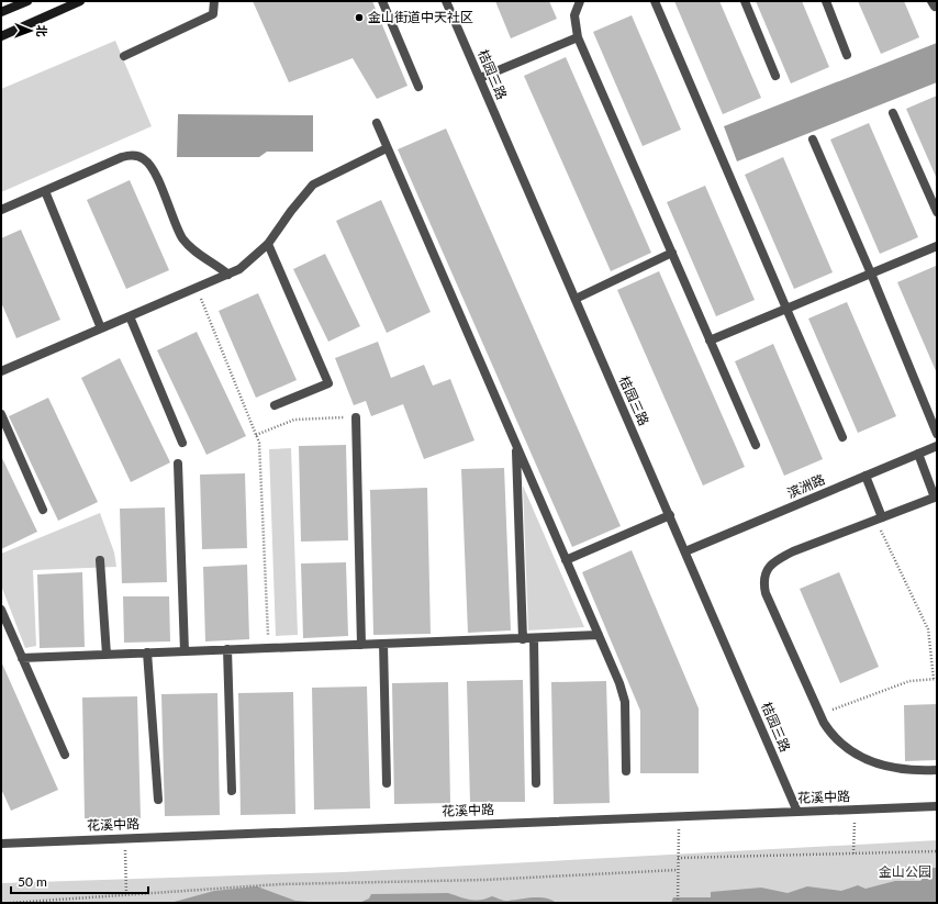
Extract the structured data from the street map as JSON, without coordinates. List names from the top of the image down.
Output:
{
  "streets": {
    "street": ["桔园三路", "滨洲路", "花溪中路"]
  },
  "crossings": [
    ["桔园三路", "滨洲路"],
    ["桔园三路", "花溪中路"]
  ],
  "parks": ["金山公园"],
  "places": ["金山街道中天社区"],
  "scale_bar": "50 m",
  "north": "right"
}
